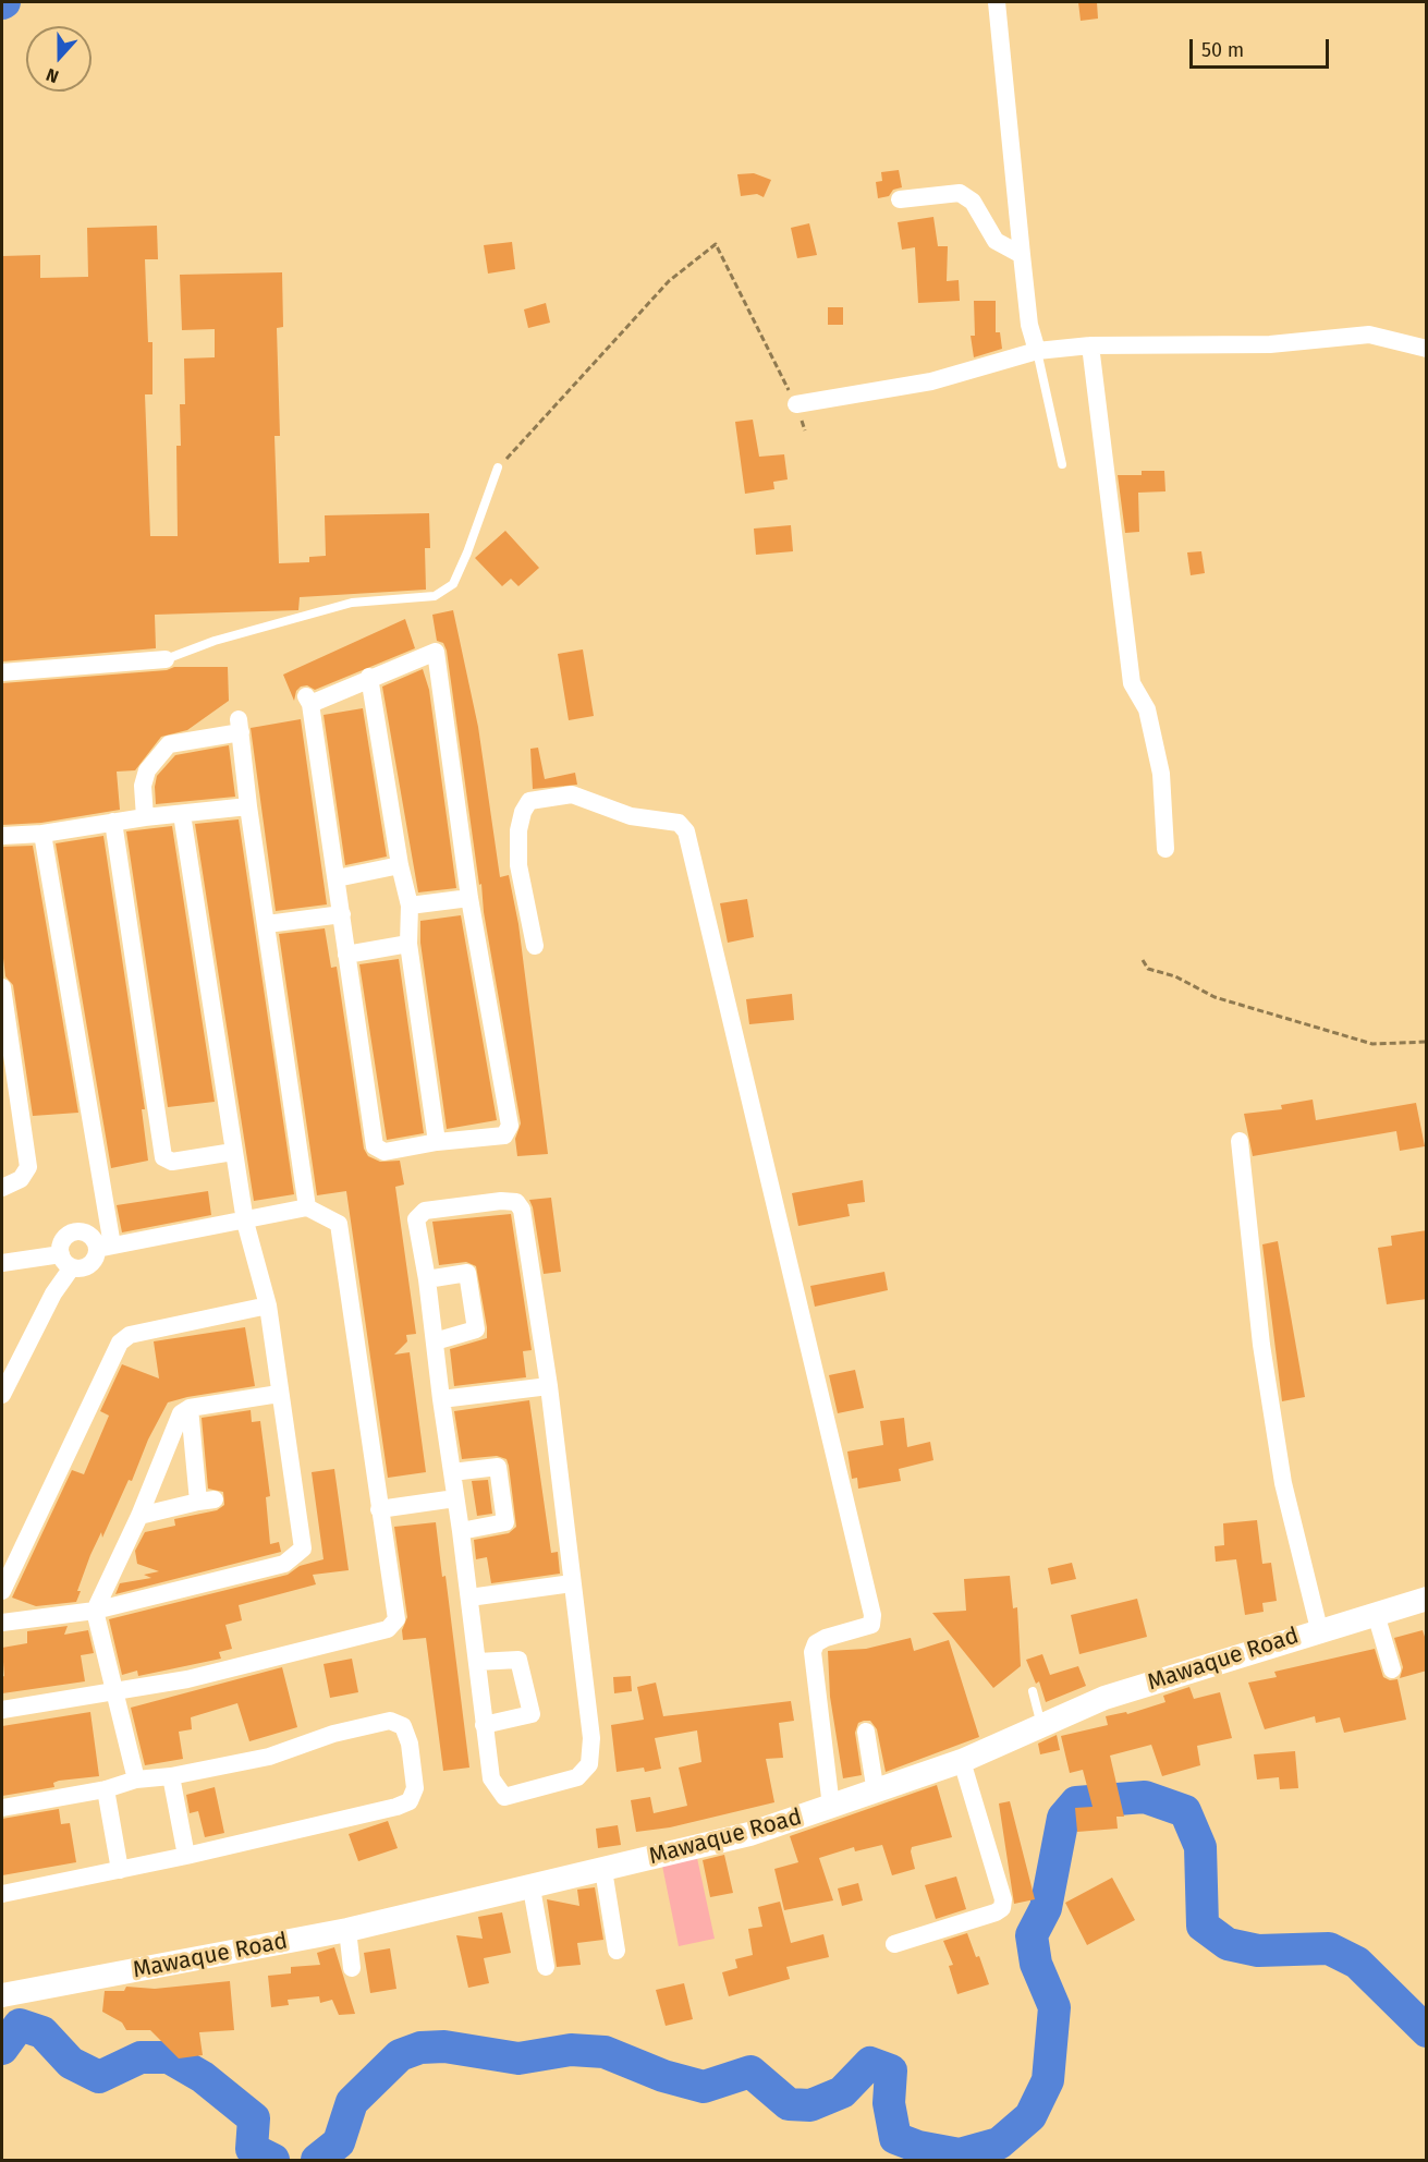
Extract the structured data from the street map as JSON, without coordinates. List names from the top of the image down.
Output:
{
  "streets": {
    "main road": ["Mawaque Road"]
  },
  "scale_bar": "50 m",
  "north": "bottom"
}
